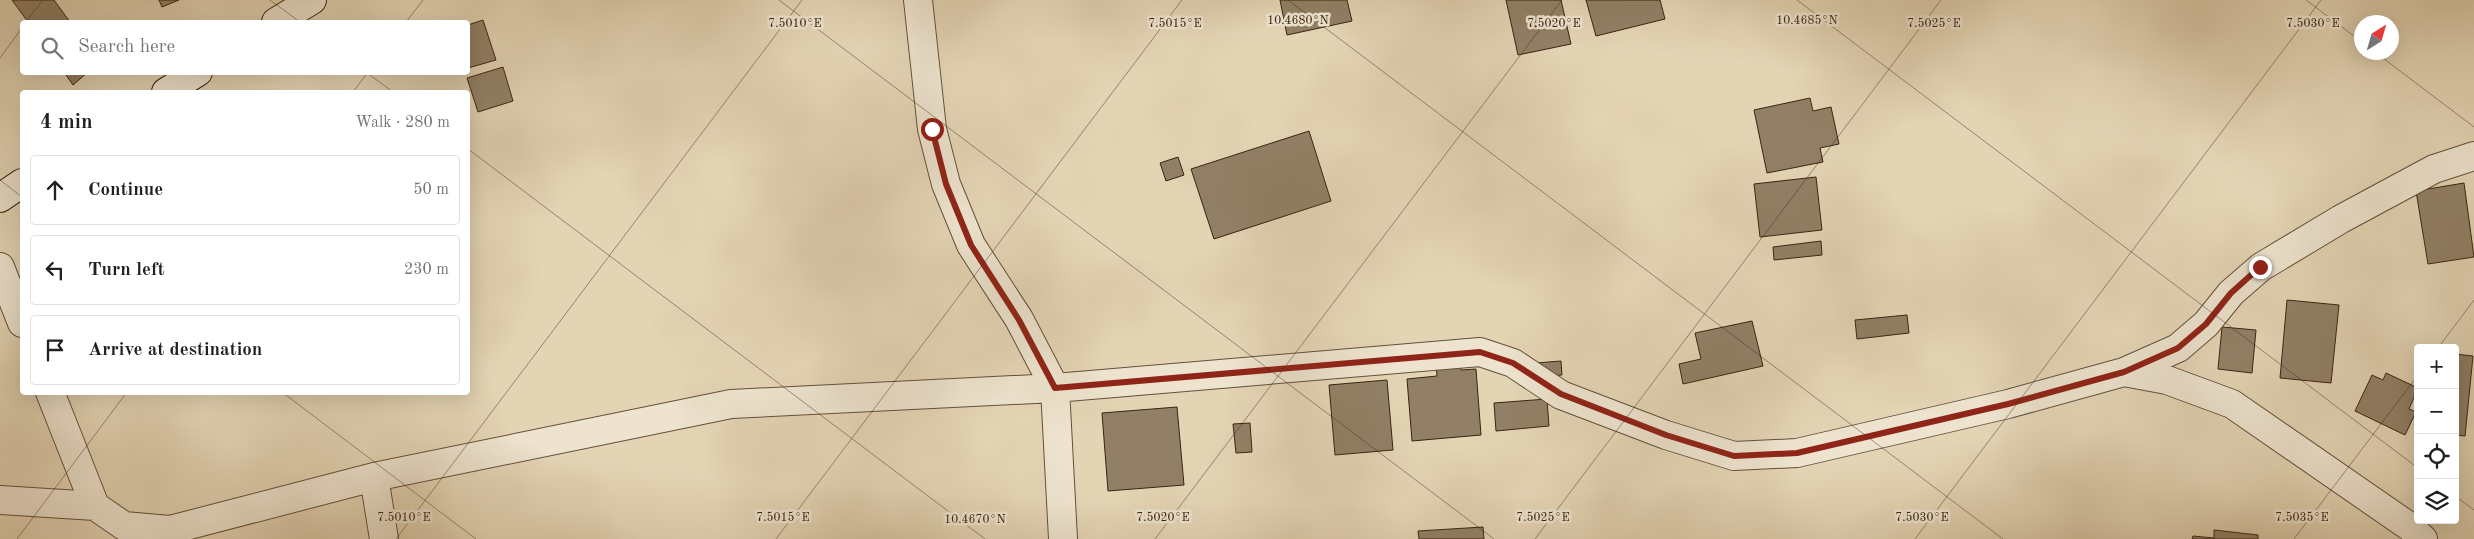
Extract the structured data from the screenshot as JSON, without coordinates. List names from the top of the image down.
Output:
{
  "north": "top right",
  "page": {
    "search": "Search here",
    "heading": ["4 min", "Walk · 280 m"],
    "list": [
      ["Continue", "50 m"],
      ["Turn left", "230 m"],
      "Arrive at destination"
    ],
    "map_buttons": ["+", "−"]
  },
  "coordinates": [
    "10.4680°N",
    "10.4685°N",
    "7.5010°E",
    "7.5015°E",
    "7.5020°E",
    "7.5025°E",
    "7.5030°E",
    "7.5035°E",
    "10.4670°N"
  ]
}
